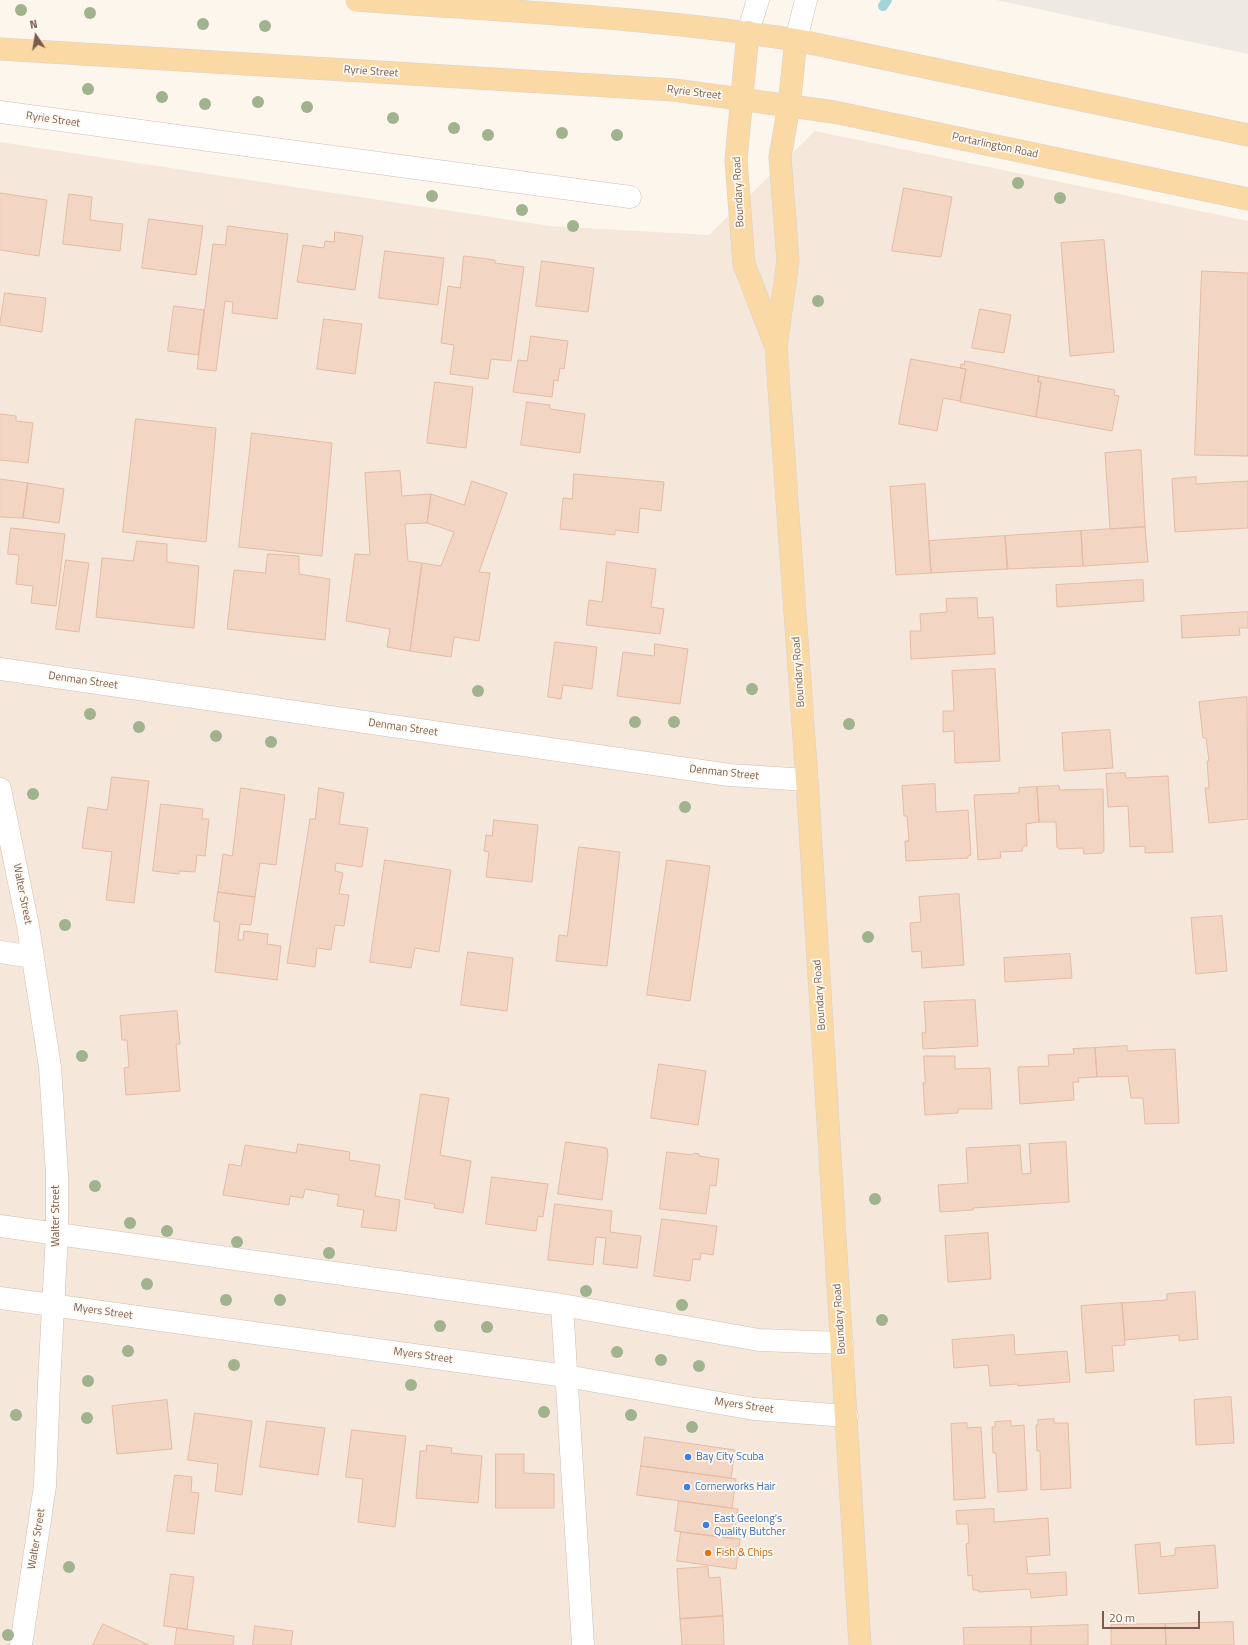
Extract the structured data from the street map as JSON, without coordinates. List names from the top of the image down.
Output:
{
  "streets": {
    "main road": ["Ryrie Street", "Portarlington Road", "Boundary Road"],
    "street": ["Denman Street", "Walter Street", "Myers Street"]
  },
  "crossings": [
    ["Ryrie Street", "Portarlington Road"],
    ["Ryrie Street", "Boundary Road"],
    ["Portarlington Road", "Boundary Road"],
    ["Boundary Road", "Denman Street"],
    ["Boundary Road", "Myers Street"],
    ["Walter Street", "Myers Street"]
  ],
  "places": [
    "Bay City Scuba",
    "Cornerworks Hair",
    "East Geelong's Quality Butcher",
    "Fish & Chips"
  ],
  "scale_bar": "20 m",
  "north": "top"
}
